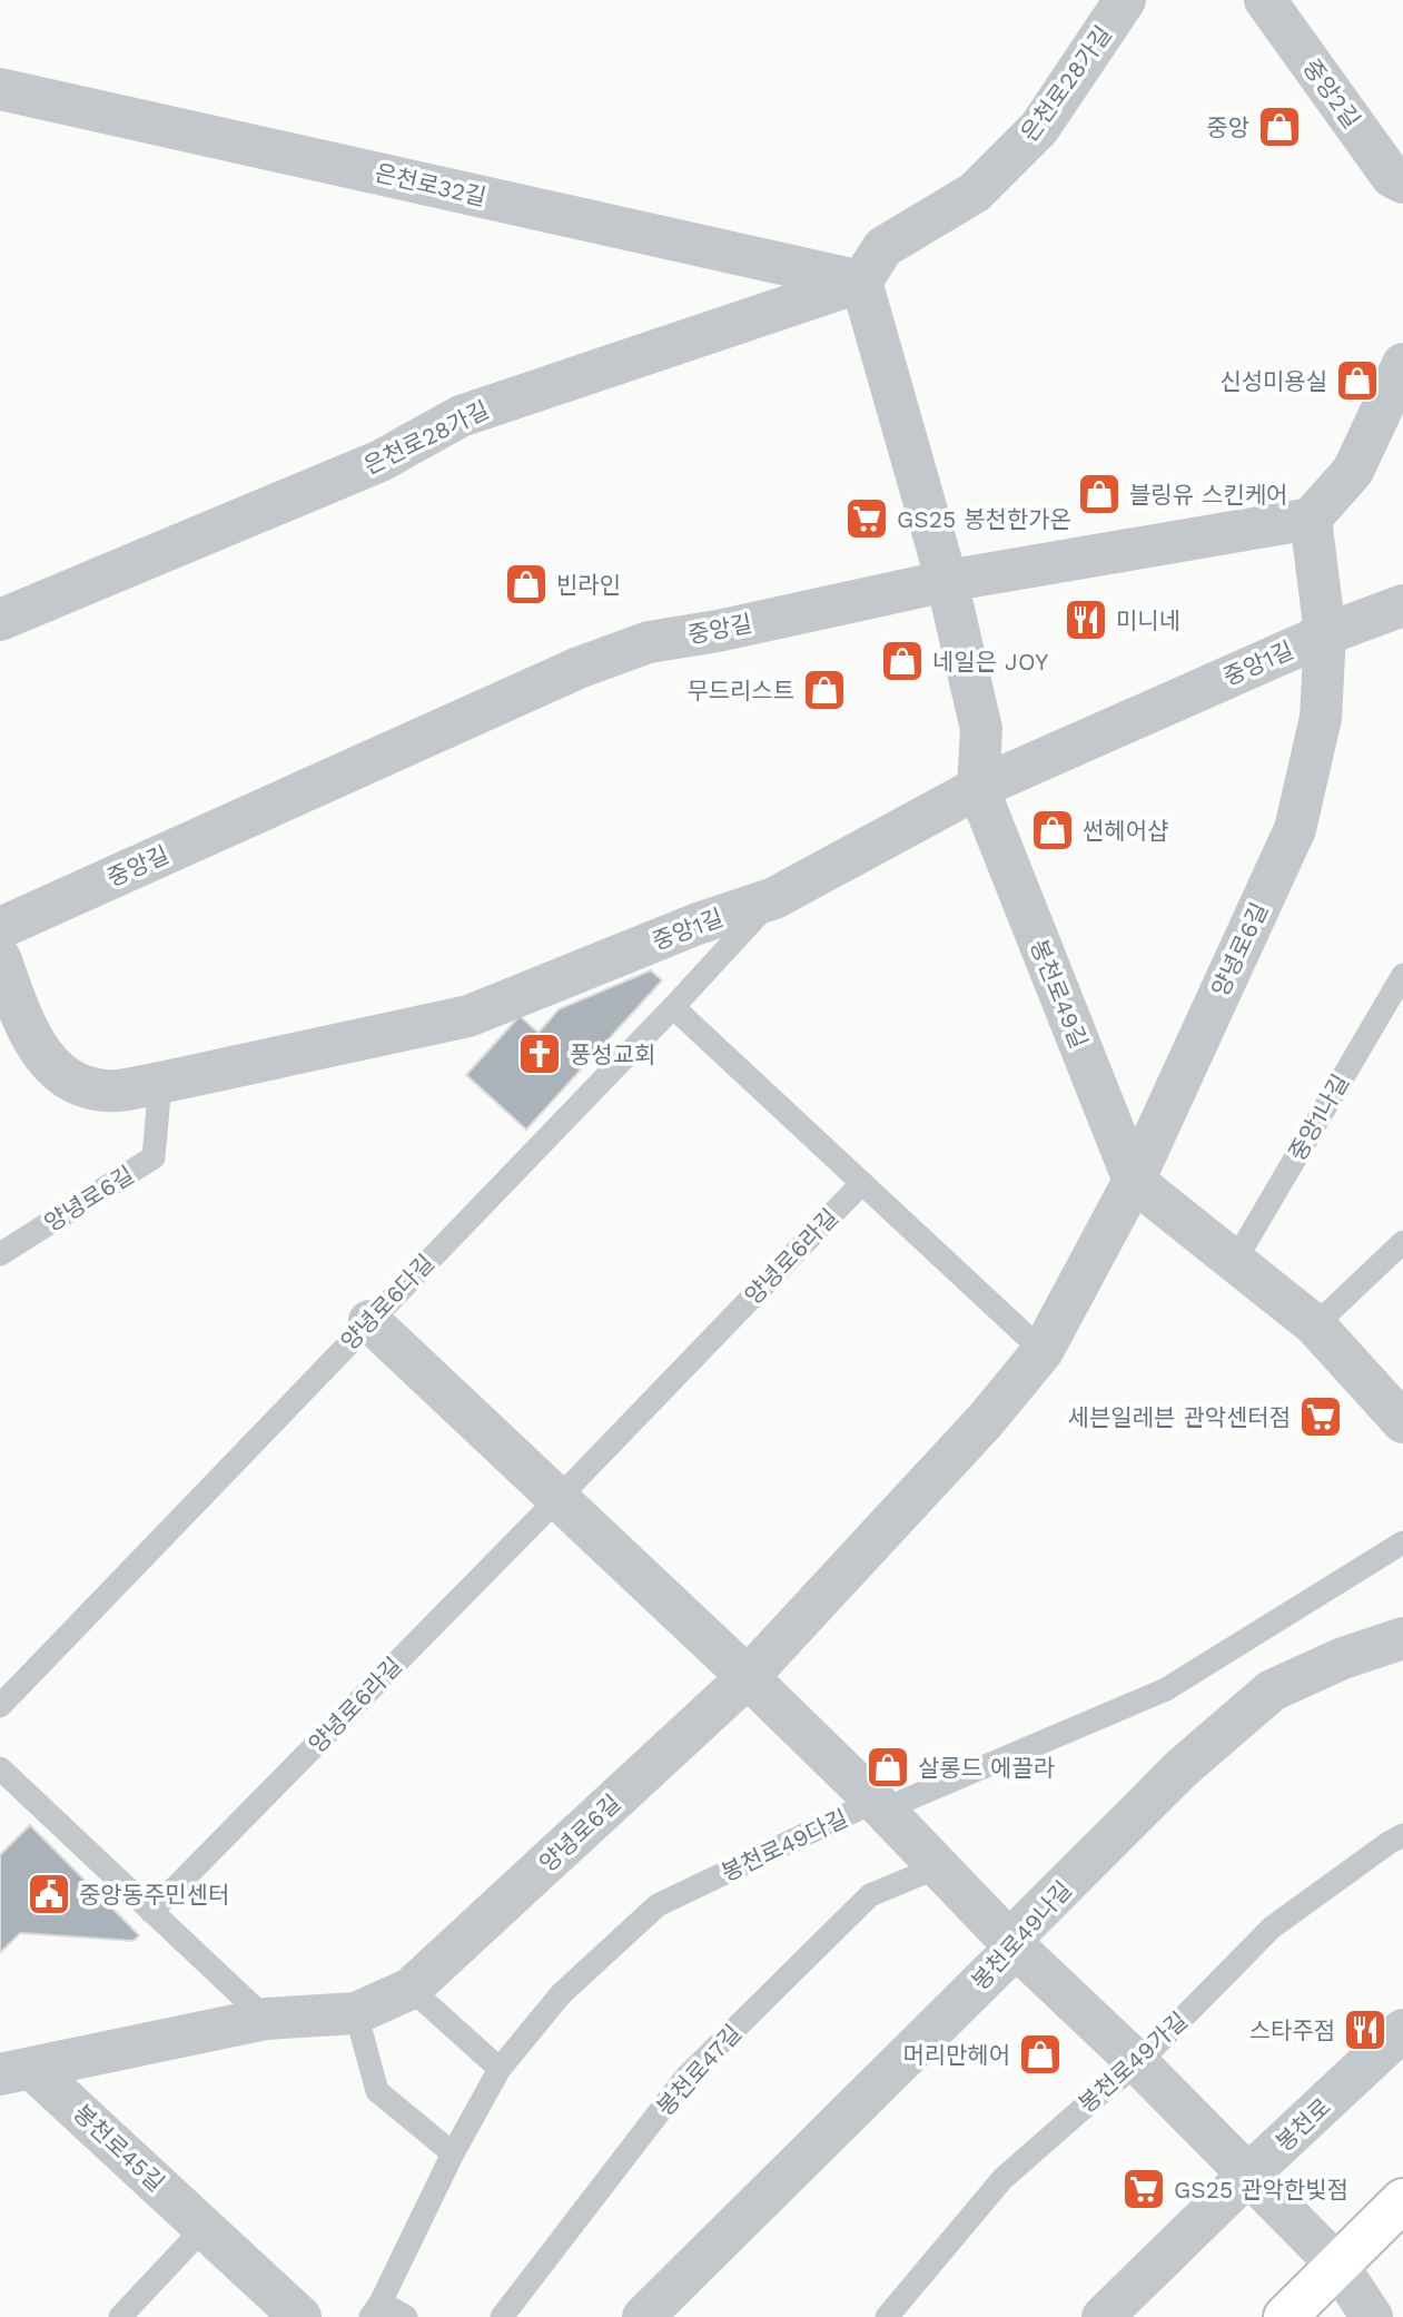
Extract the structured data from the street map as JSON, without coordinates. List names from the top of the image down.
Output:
{
  "streets": {
    "street": [
      "은천로28가길",
      "중앙2길",
      "은천로32길",
      "중앙길",
      "중앙1길",
      "양녕로6길",
      "봉천로49길",
      "봉천로49나길",
      "봉천로",
      "봉천로45길"
    ],
    "lane": [
      "중앙1나길",
      "양녕로6라길",
      "양녕로6다길",
      "봉천로49다길",
      "봉천로49가길",
      "봉천로47길"
    ]
  },
  "crossings": [
    ["은천로28가길", "은천로32길"],
    ["중앙길", "양녕로6길"],
    ["중앙길", "봉천로49길"],
    ["중앙1길", "양녕로6길"],
    ["중앙1길", "봉천로49길"],
    ["중앙1길", "양녕로6다길"],
    ["양녕로6길", "봉천로49길"],
    ["양녕로6길", "봉천로45길"],
    ["봉천로49길", "중앙1나길"]
  ],
  "places": {
    "shop": [
      "중앙",
      "신성미용실",
      "블링유 스킨케어",
      "빈라인",
      "네일은 JOY",
      "무드리스트",
      "썬헤어샵",
      "살롱드 에끌라",
      "머리만헤어"
    ],
    "supermarket": ["GS25 봉천한가온", "세븐일레븐 관악센터점", "GS25 관악한빛점"],
    "restaurant": ["미니네", "스타주점"],
    "church": ["풍성교회"],
    "public building": ["중앙동주민센터"]
  }
}
